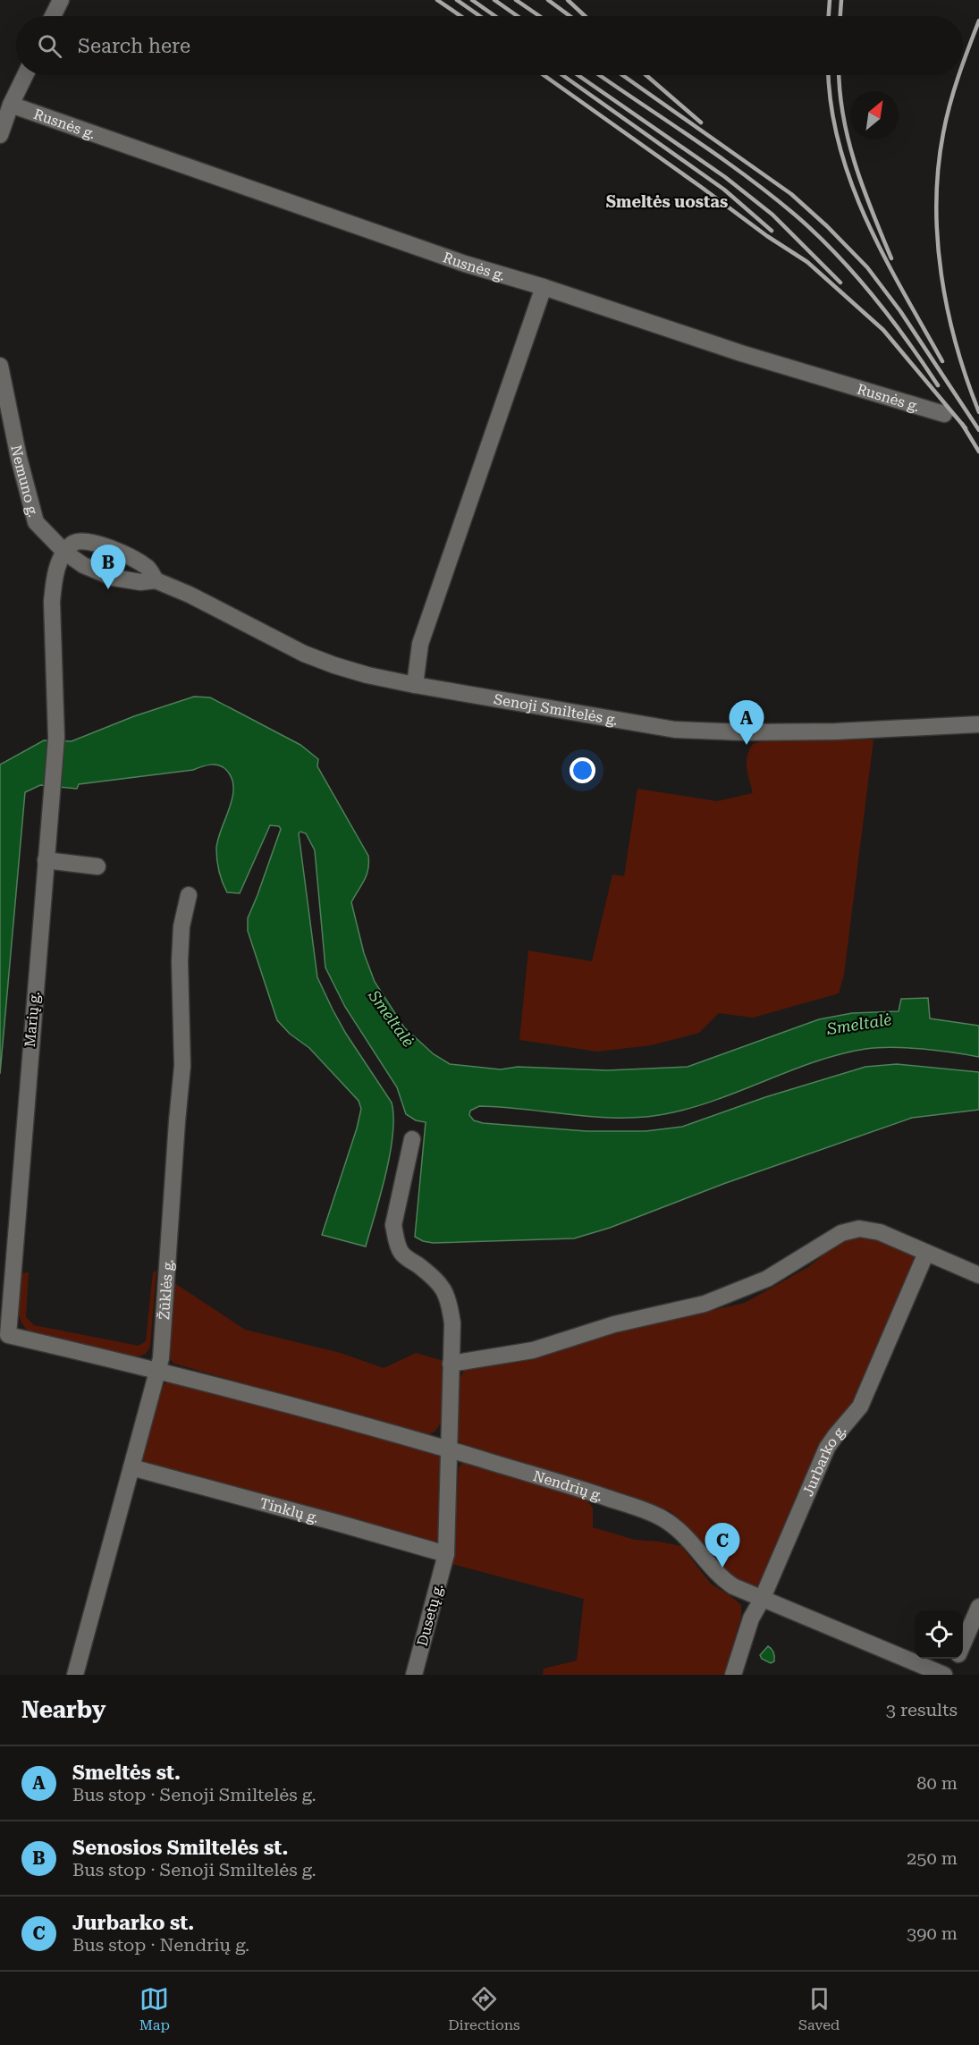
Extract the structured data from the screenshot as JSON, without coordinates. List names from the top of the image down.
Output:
{
  "streets": {
    "street": [
      "Rusnės g.",
      "Nemuno g.",
      "Senoji Smiltelės g.",
      "Marių g.",
      "Žūklės g.",
      "Jurbarko g.",
      "Nendrių g.",
      "Tinklų g.",
      "Dusetų g."
    ]
  },
  "crossings": [
    ["Nemuno g.", "Senoji Smiltelės g."],
    ["Nemuno g.", "Marių g."],
    ["Senoji Smiltelės g.", "Marių g."],
    ["Marių g.", "Žūklės g."],
    ["Marių g.", "Nendrių g."],
    ["Žūklės g.", "Nendrių g."],
    ["Žūklės g.", "Tinklų g."],
    ["Jurbarko g.", "Nendrių g."],
    ["Nendrių g.", "Dusetų g."],
    ["Tinklų g.", "Dusetų g."]
  ],
  "districts": ["Smeltės uostas"],
  "water": ["Smeltalė"],
  "north": "top right",
  "page": {
    "search": "Search here",
    "pins": ["B", "A", "C"],
    "heading": ["Nearby", "3 results"],
    "list": [
      {
        "mark": "A",
        "name": "Smeltės st.",
        "note": "Bus stop · Senoji Smiltelės g.",
        "value": "80 m"
      },
      {
        "mark": "B",
        "name": "Senosios Smiltelės st.",
        "note": "Bus stop · Senoji Smiltelės g.",
        "value": "250 m"
      },
      {
        "mark": "C",
        "name": "Jurbarko st.",
        "note": "Bus stop · Nendrių g.",
        "value": "390 m"
      }
    ],
    "nav": ["Map", "Directions", "Saved"]
  }
}
